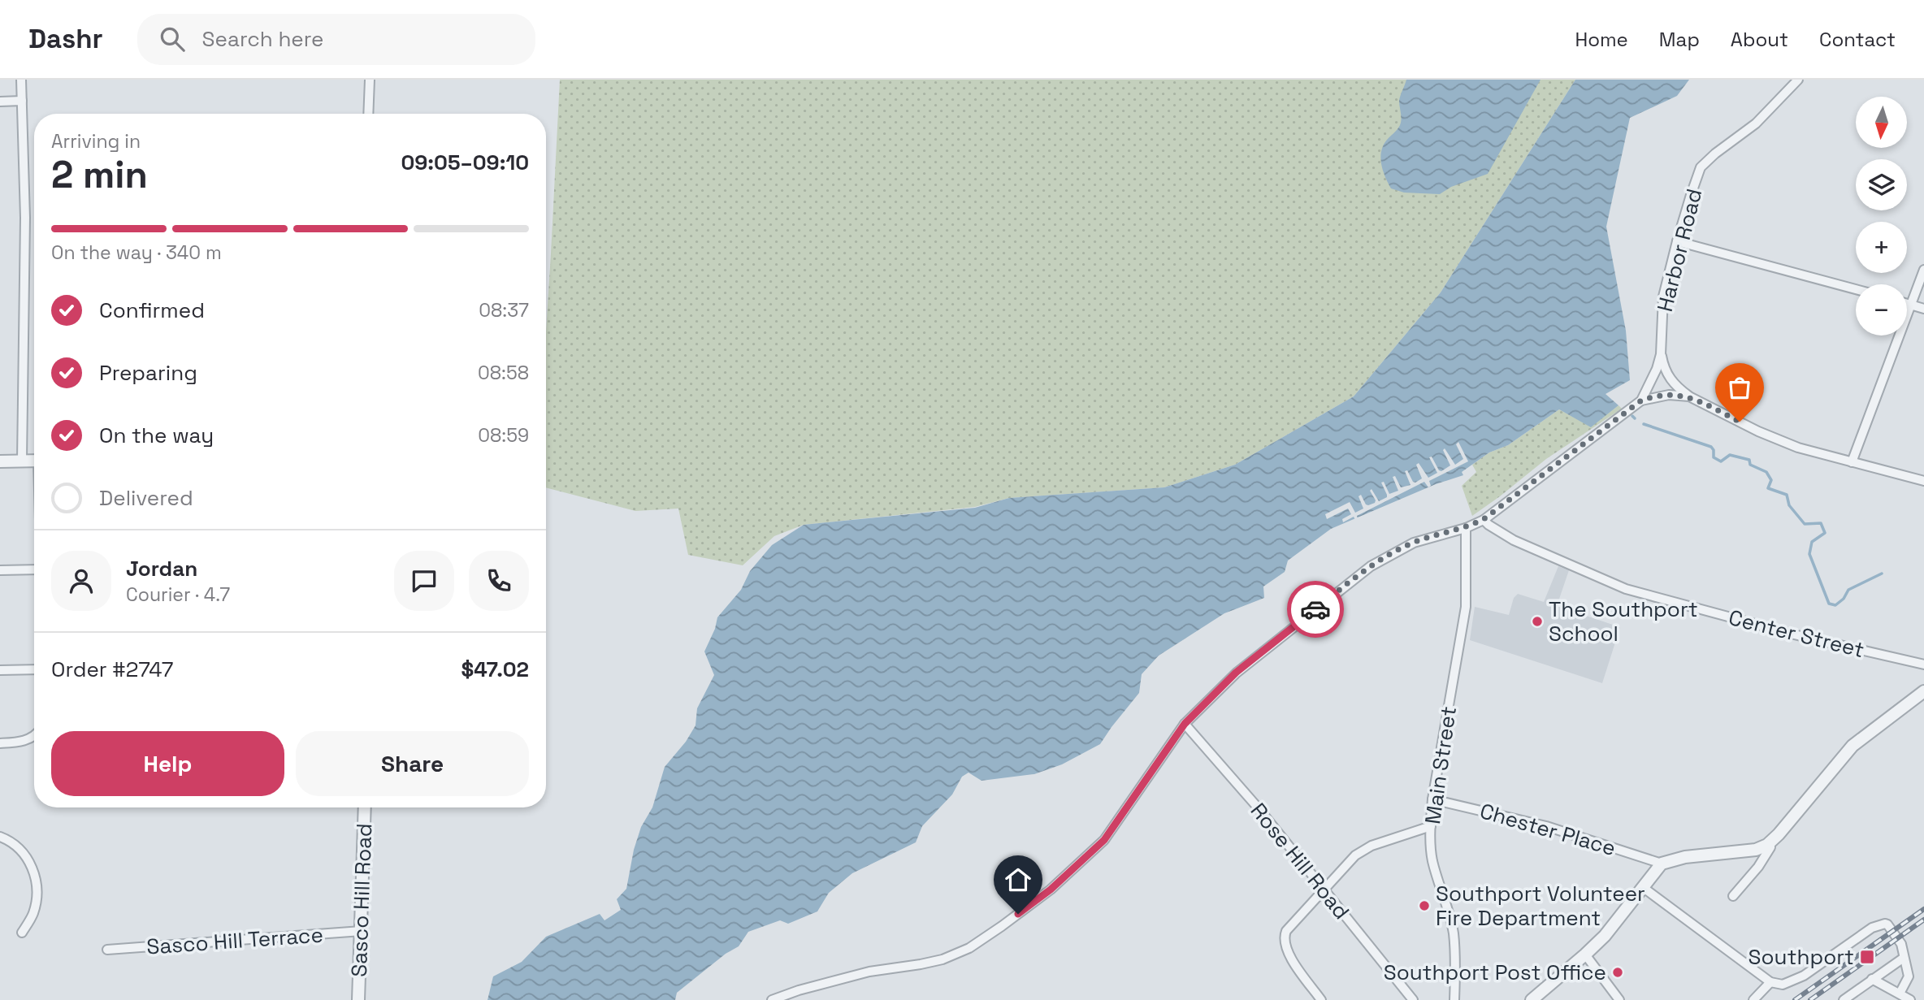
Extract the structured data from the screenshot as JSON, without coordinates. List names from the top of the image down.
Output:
{
  "streets": {
    "street": [
      "Harbor Road",
      "Center Street",
      "Main Street",
      "Chester Place",
      "Rose Hill Road",
      "Sasco Hill Road",
      "Sasco Hill Terrace"
    ]
  },
  "crossings": [
    ["Harbor Road", "Center Street"],
    ["Harbor Road", "Main Street"],
    ["Harbor Road", "Rose Hill Road"],
    ["Main Street", "Chester Place"],
    ["Sasco Hill Road", "Sasco Hill Terrace"]
  ],
  "places": {
    "other": ["The Southport School", "Southport Volunteer Fire Department", "Southport Post Office"],
    "transit": ["Southport"]
  },
  "north": "bottom",
  "page": {
    "header": "Dashr",
    "search": "Search here",
    "nav": [
      "Home",
      "Map",
      "About",
      "Contact"
    ],
    "map_buttons": ["+", "−"],
    "heading": ["2 min", "Arriving in", "09:05–09:10"],
    "panel": [
      "Jordan",
      "Courier · 4.7",
      "Order #2747",
      "$47.02"
    ],
    "bar": "On the way · 340 m",
    "list": [
      ["Confirmed", "08:37"],
      ["Preparing", "08:58"],
      ["On the way", "08:59"],
      "Delivered"
    ],
    "buttons": ["Help", "Share"]
  }
}
